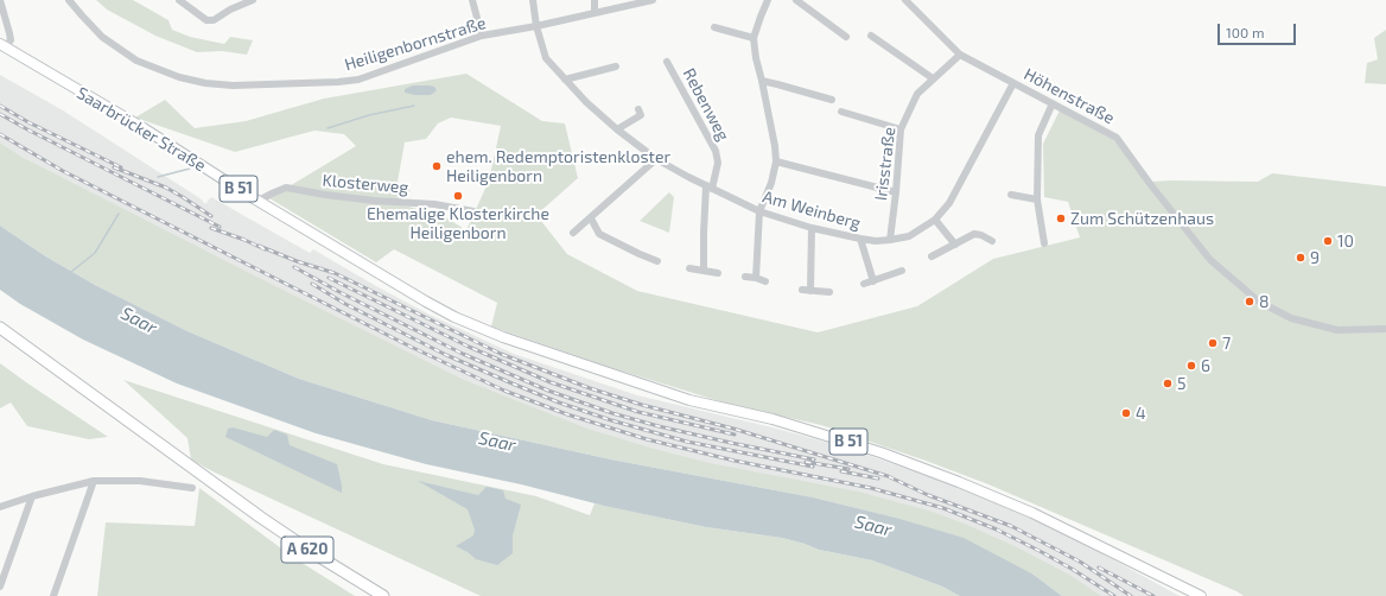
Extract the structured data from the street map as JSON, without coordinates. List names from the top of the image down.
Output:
{
  "streets": {
    "highway": ["A 620"],
    "main road": ["Saarbrücker Straße", "B 51"],
    "street": [
      "Heiligenbornstraße",
      "Höhenstraße",
      "Rebenweg",
      "Irisstraße",
      "Klosterweg",
      "Am Weinberg"
    ]
  },
  "crossings": [
    ["Heiligenbornstraße", "Am Weinberg"],
    ["Höhenstraße", "Irisstraße"],
    ["Höhenstraße", "Am Weinberg"],
    ["Rebenweg", "Am Weinberg"],
    ["Saarbrücker Straße", "Klosterweg"],
    ["Irisstraße", "Am Weinberg"]
  ],
  "water": ["Saar"],
  "places": [
    "ehem. Redemptoristenkloster Heiligenborn",
    "Ehemalige Klosterkirche Heiligenborn",
    "Zum Schützenhaus",
    "10",
    "9",
    "8",
    "7",
    "6",
    "5",
    "4"
  ],
  "scale_bar": "100 m"
}
